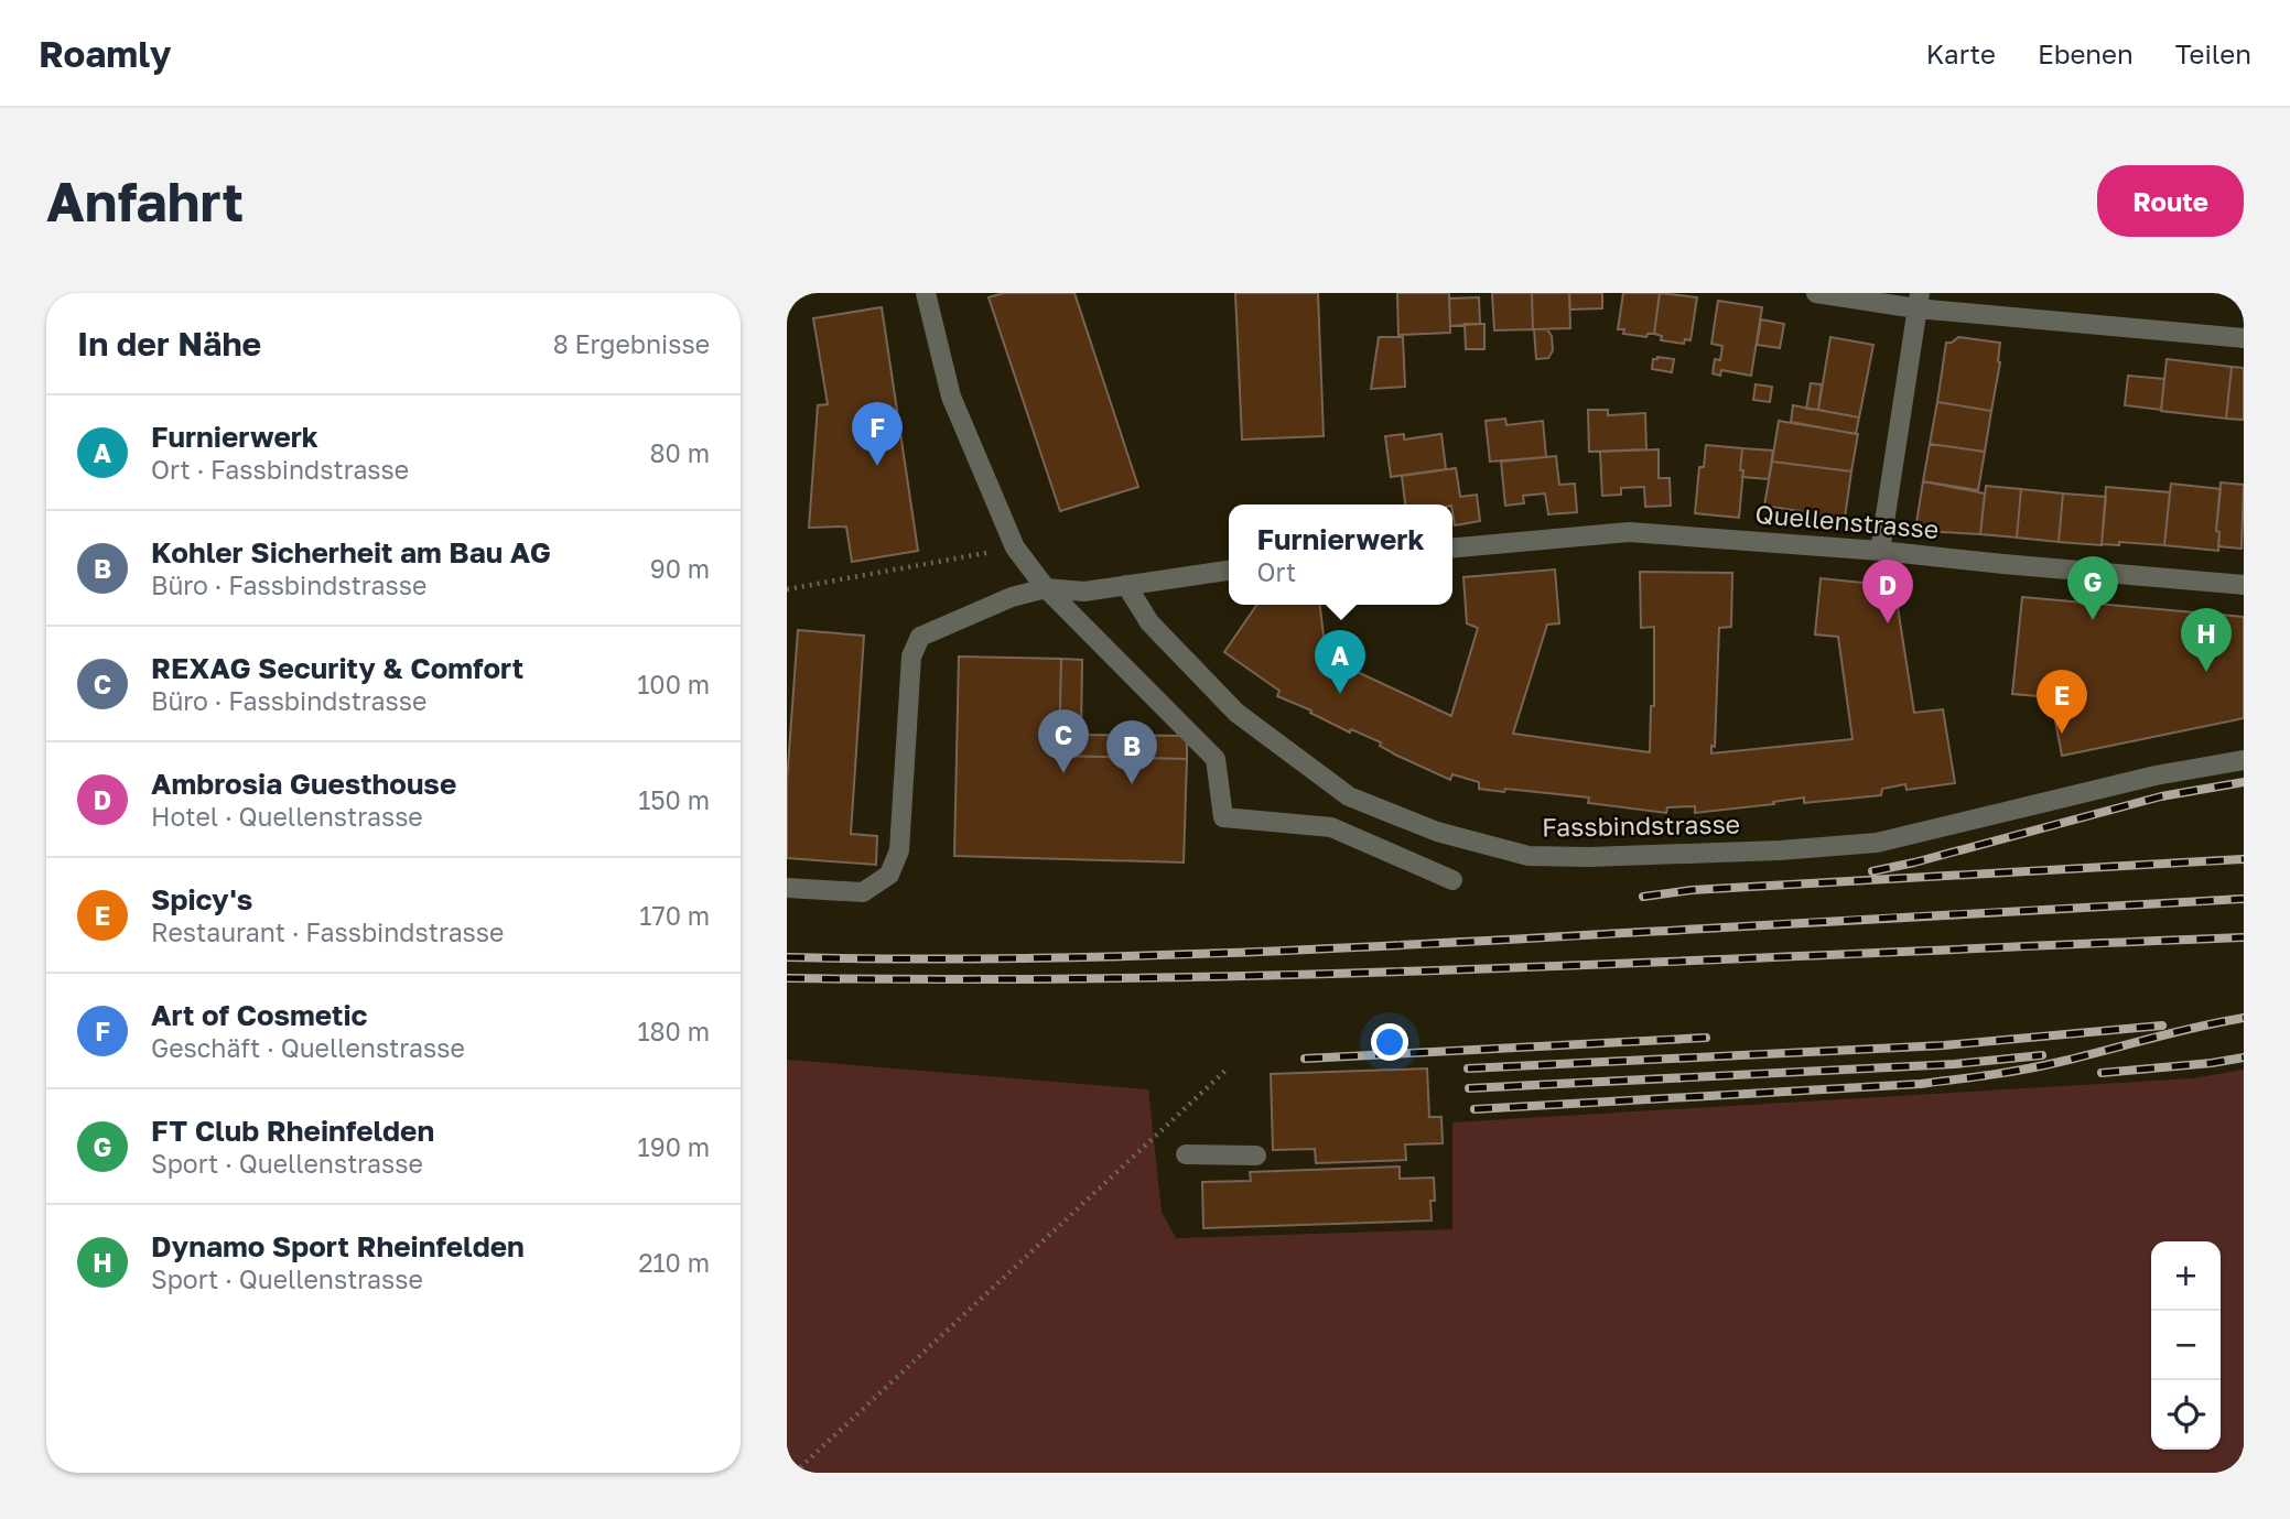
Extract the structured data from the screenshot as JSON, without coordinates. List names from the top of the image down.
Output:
{
  "streets": {
    "street": ["Quellenstrasse", "Fassbindstrasse"]
  },
  "page": {
    "header": "Roamly",
    "nav": ["Karte", "Ebenen", "Teilen"],
    "buttons": "Route",
    "title": "Anfahrt",
    "heading": ["In der Nähe", "8 Ergebnisse"],
    "list": [
      {
        "mark": "A",
        "name": "Furnierwerk",
        "note": "Ort · Fassbindstrasse",
        "value": "80 m"
      },
      {
        "mark": "B",
        "name": "Kohler Sicherheit am Bau AG",
        "note": "Büro · Fassbindstrasse",
        "value": "90 m"
      },
      {
        "mark": "C",
        "name": "REXAG Security & Comfort",
        "note": "Büro · Fassbindstrasse",
        "value": "100 m"
      },
      {
        "mark": "D",
        "name": "Ambrosia Guesthouse",
        "note": "Hotel · Quellenstrasse",
        "value": "150 m"
      },
      {
        "mark": "E",
        "name": "Spicy's",
        "note": "Restaurant · Fassbindstrasse",
        "value": "170 m"
      },
      {
        "mark": "F",
        "name": "Art of Cosmetic",
        "note": "Geschäft · Quellenstrasse",
        "value": "180 m"
      },
      {
        "mark": "G",
        "name": "FT Club Rheinfelden",
        "note": "Sport · Quellenstrasse",
        "value": "190 m"
      },
      {
        "mark": "H",
        "name": "Dynamo Sport Rheinfelden",
        "note": "Sport · Quellenstrasse",
        "value": "210 m"
      }
    ],
    "pins": [
      "F",
      "G",
      "D",
      "H",
      "A",
      "E",
      "C",
      "B"
    ],
    "popup": ["Furnierwerk", "Ort"],
    "map_buttons": ["+", "−"]
  }
}
